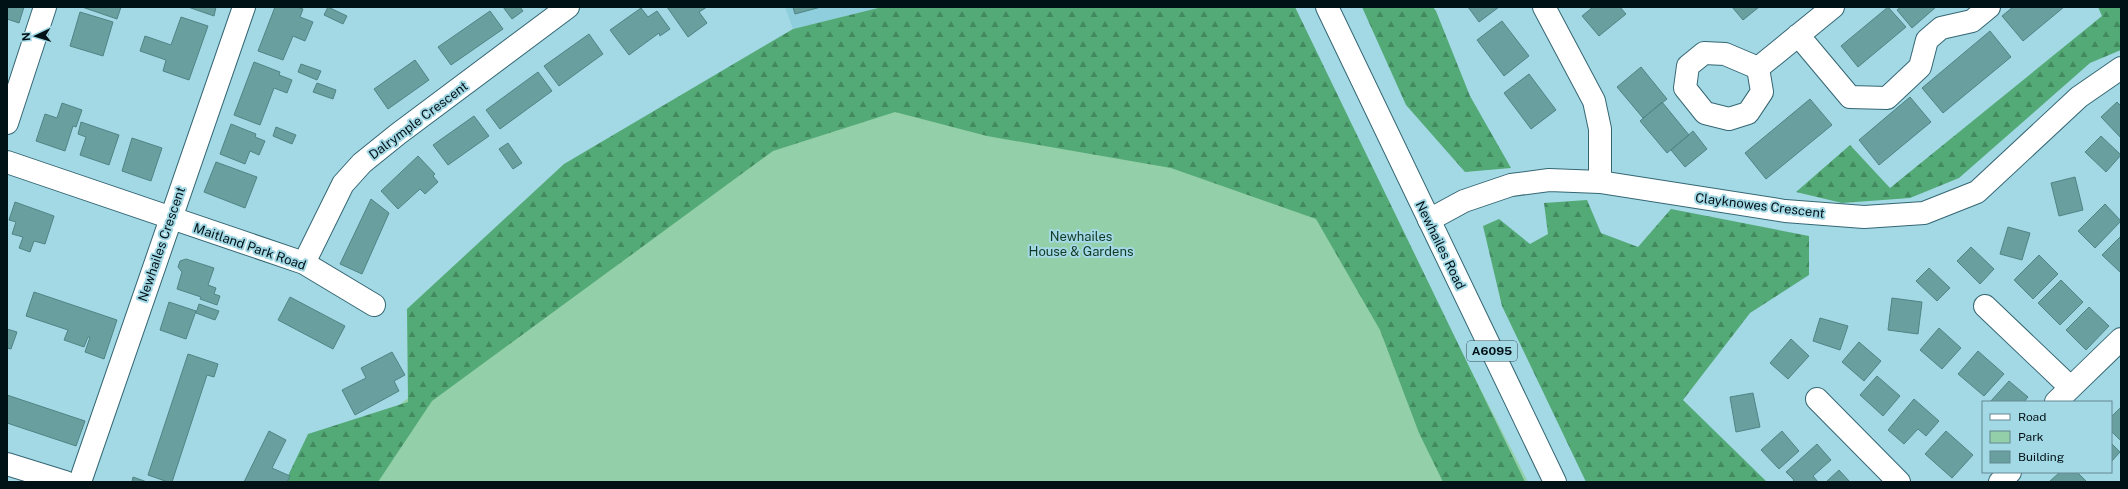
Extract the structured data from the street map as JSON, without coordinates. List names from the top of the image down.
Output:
{
  "streets": {
    "street": [
      "Dalrymple Crescent",
      "Clayknowes Crescent",
      "Newhailes Crescent",
      "Newhailes Road",
      "Maitland Park Road",
      "A6095"
    ]
  },
  "crossings": [
    ["Dalrymple Crescent", "Maitland Park Road"],
    ["Clayknowes Crescent", "Newhailes Road"],
    ["Newhailes Crescent", "Maitland Park Road"]
  ],
  "parks": ["Newhailes House & Gardens"],
  "legend": ["Road", "Park", "Building"],
  "north": "left"
}
